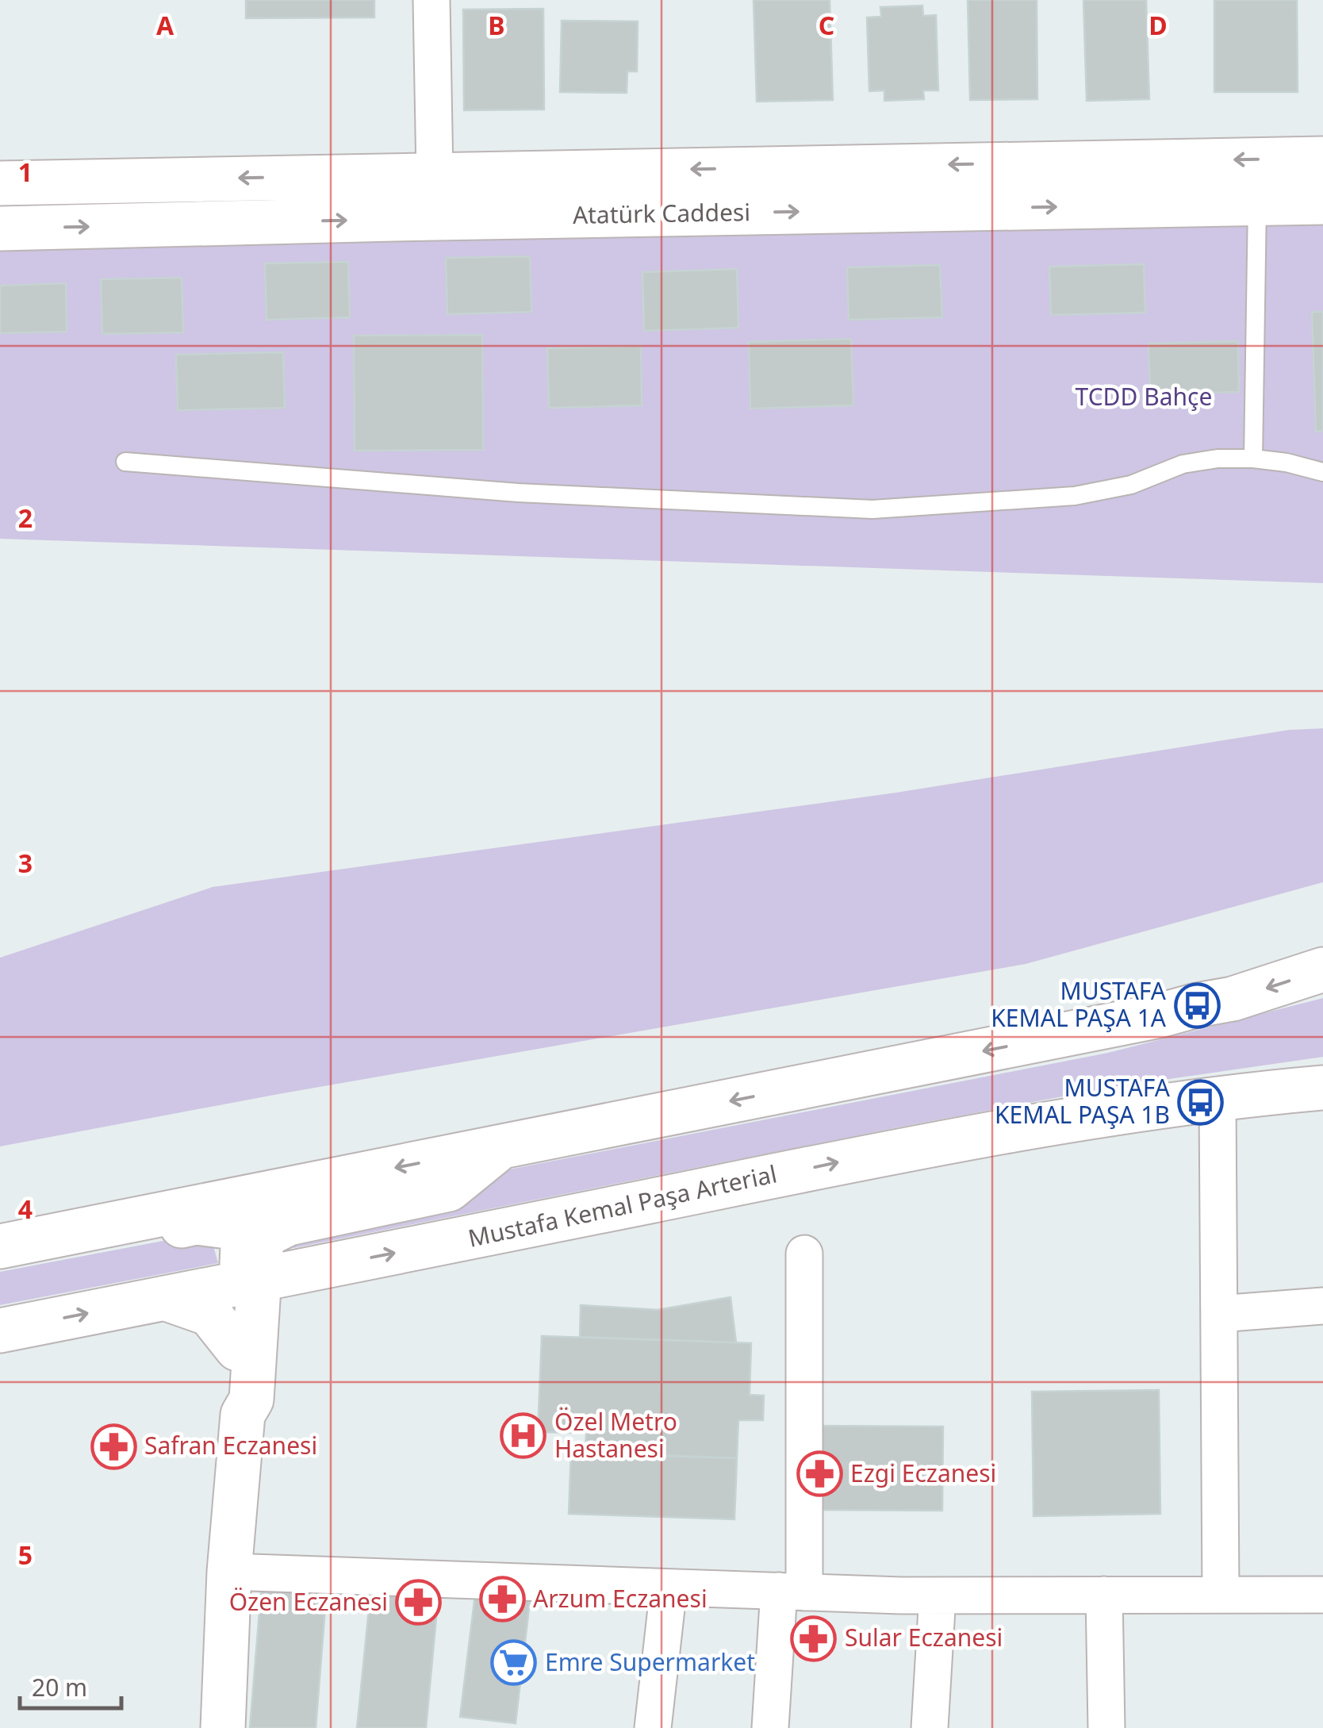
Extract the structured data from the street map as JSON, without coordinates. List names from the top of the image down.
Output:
{
  "streets": {
    "main road": ["Atatürk Caddesi", "Mustafa Kemal Paşa Arterial"]
  },
  "parks": ["TCDD Bahçe"],
  "places": {
    "bus stop": ["MUSTAFA KEMAL PAŞA 1A", "MUSTAFA KEMAL PAŞA 1B"],
    "hospital": ["Özel Metro Hastanesi"],
    "pharmacy": [
      "Safran Eczanesi",
      "Ezgi Eczanesi",
      "Arzum Eczanesi",
      "Özen Eczanesi",
      "Sular Eczanesi"
    ],
    "supermarket": ["Emre Supermarket"]
  },
  "scale_bar": "20 m",
  "grid": {
    "columns": [
      "A",
      "B",
      "C",
      "D"
    ],
    "rows": [
      "1",
      "2",
      "3",
      "4",
      "5"
    ]
  }
}
